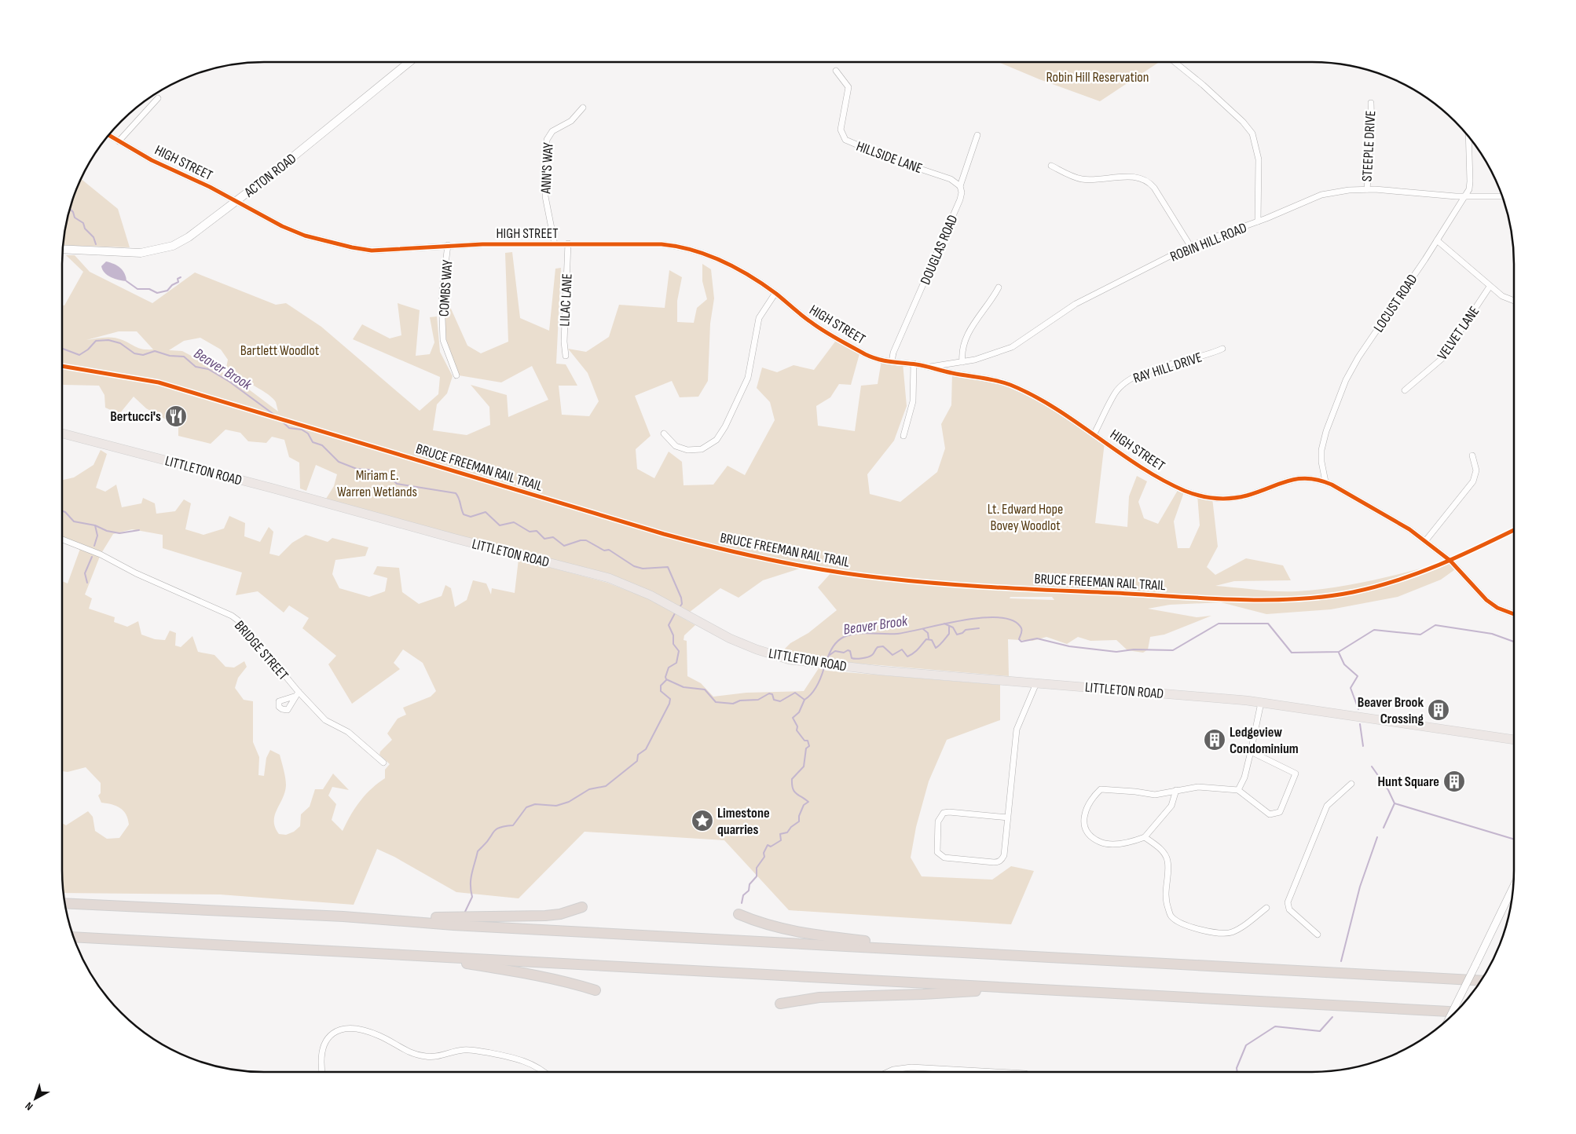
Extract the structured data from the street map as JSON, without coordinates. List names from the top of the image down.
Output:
{
  "streets": {
    "main road": ["ACTON ROAD", "LITTLETON ROAD"],
    "street": [
      "STEEPLE DRIVE",
      "HILLSIDE LANE",
      "HIGH STREET",
      "ANN'S WAY",
      "ROBIN HILL ROAD",
      "DOUGLAS ROAD",
      "COMBS WAY",
      "LILAC LANE",
      "LOCUST ROAD",
      "VELVET LANE",
      "RAY HILL DRIVE",
      "BRIDGE STREET"
    ],
    "cycle path": ["BRUCE FREEMAN RAIL TRAIL"]
  },
  "crossings": [
    ["STEEPLE DRIVE", "ROBIN HILL ROAD"],
    ["HILLSIDE LANE", "DOUGLAS ROAD"],
    ["HIGH STREET", "ANN'S WAY"],
    ["HIGH STREET", "ACTON ROAD"],
    ["HIGH STREET", "ROBIN HILL ROAD"],
    ["HIGH STREET", "DOUGLAS ROAD"],
    ["HIGH STREET", "COMBS WAY"],
    ["HIGH STREET", "LILAC LANE"],
    ["HIGH STREET", "LOCUST ROAD"],
    ["HIGH STREET", "RAY HILL DRIVE"],
    ["ROBIN HILL ROAD", "LOCUST ROAD"]
  ],
  "water": ["Beaver Brook"],
  "parks": [
    "Robin Hill Reservation",
    "Bartlett Woodlot",
    "Miriam E. Warren Wetlands",
    "Lt. Edward Hope Bovey Woodlot"
  ],
  "places": {
    "restaurant": ["Bertucci's"],
    "building": ["Beaver Brook Crossing", "Ledgeview Condominium", "Hunt Square"],
    "place": ["Limestone quarries"]
  },
  "north": "bottom left"
}
